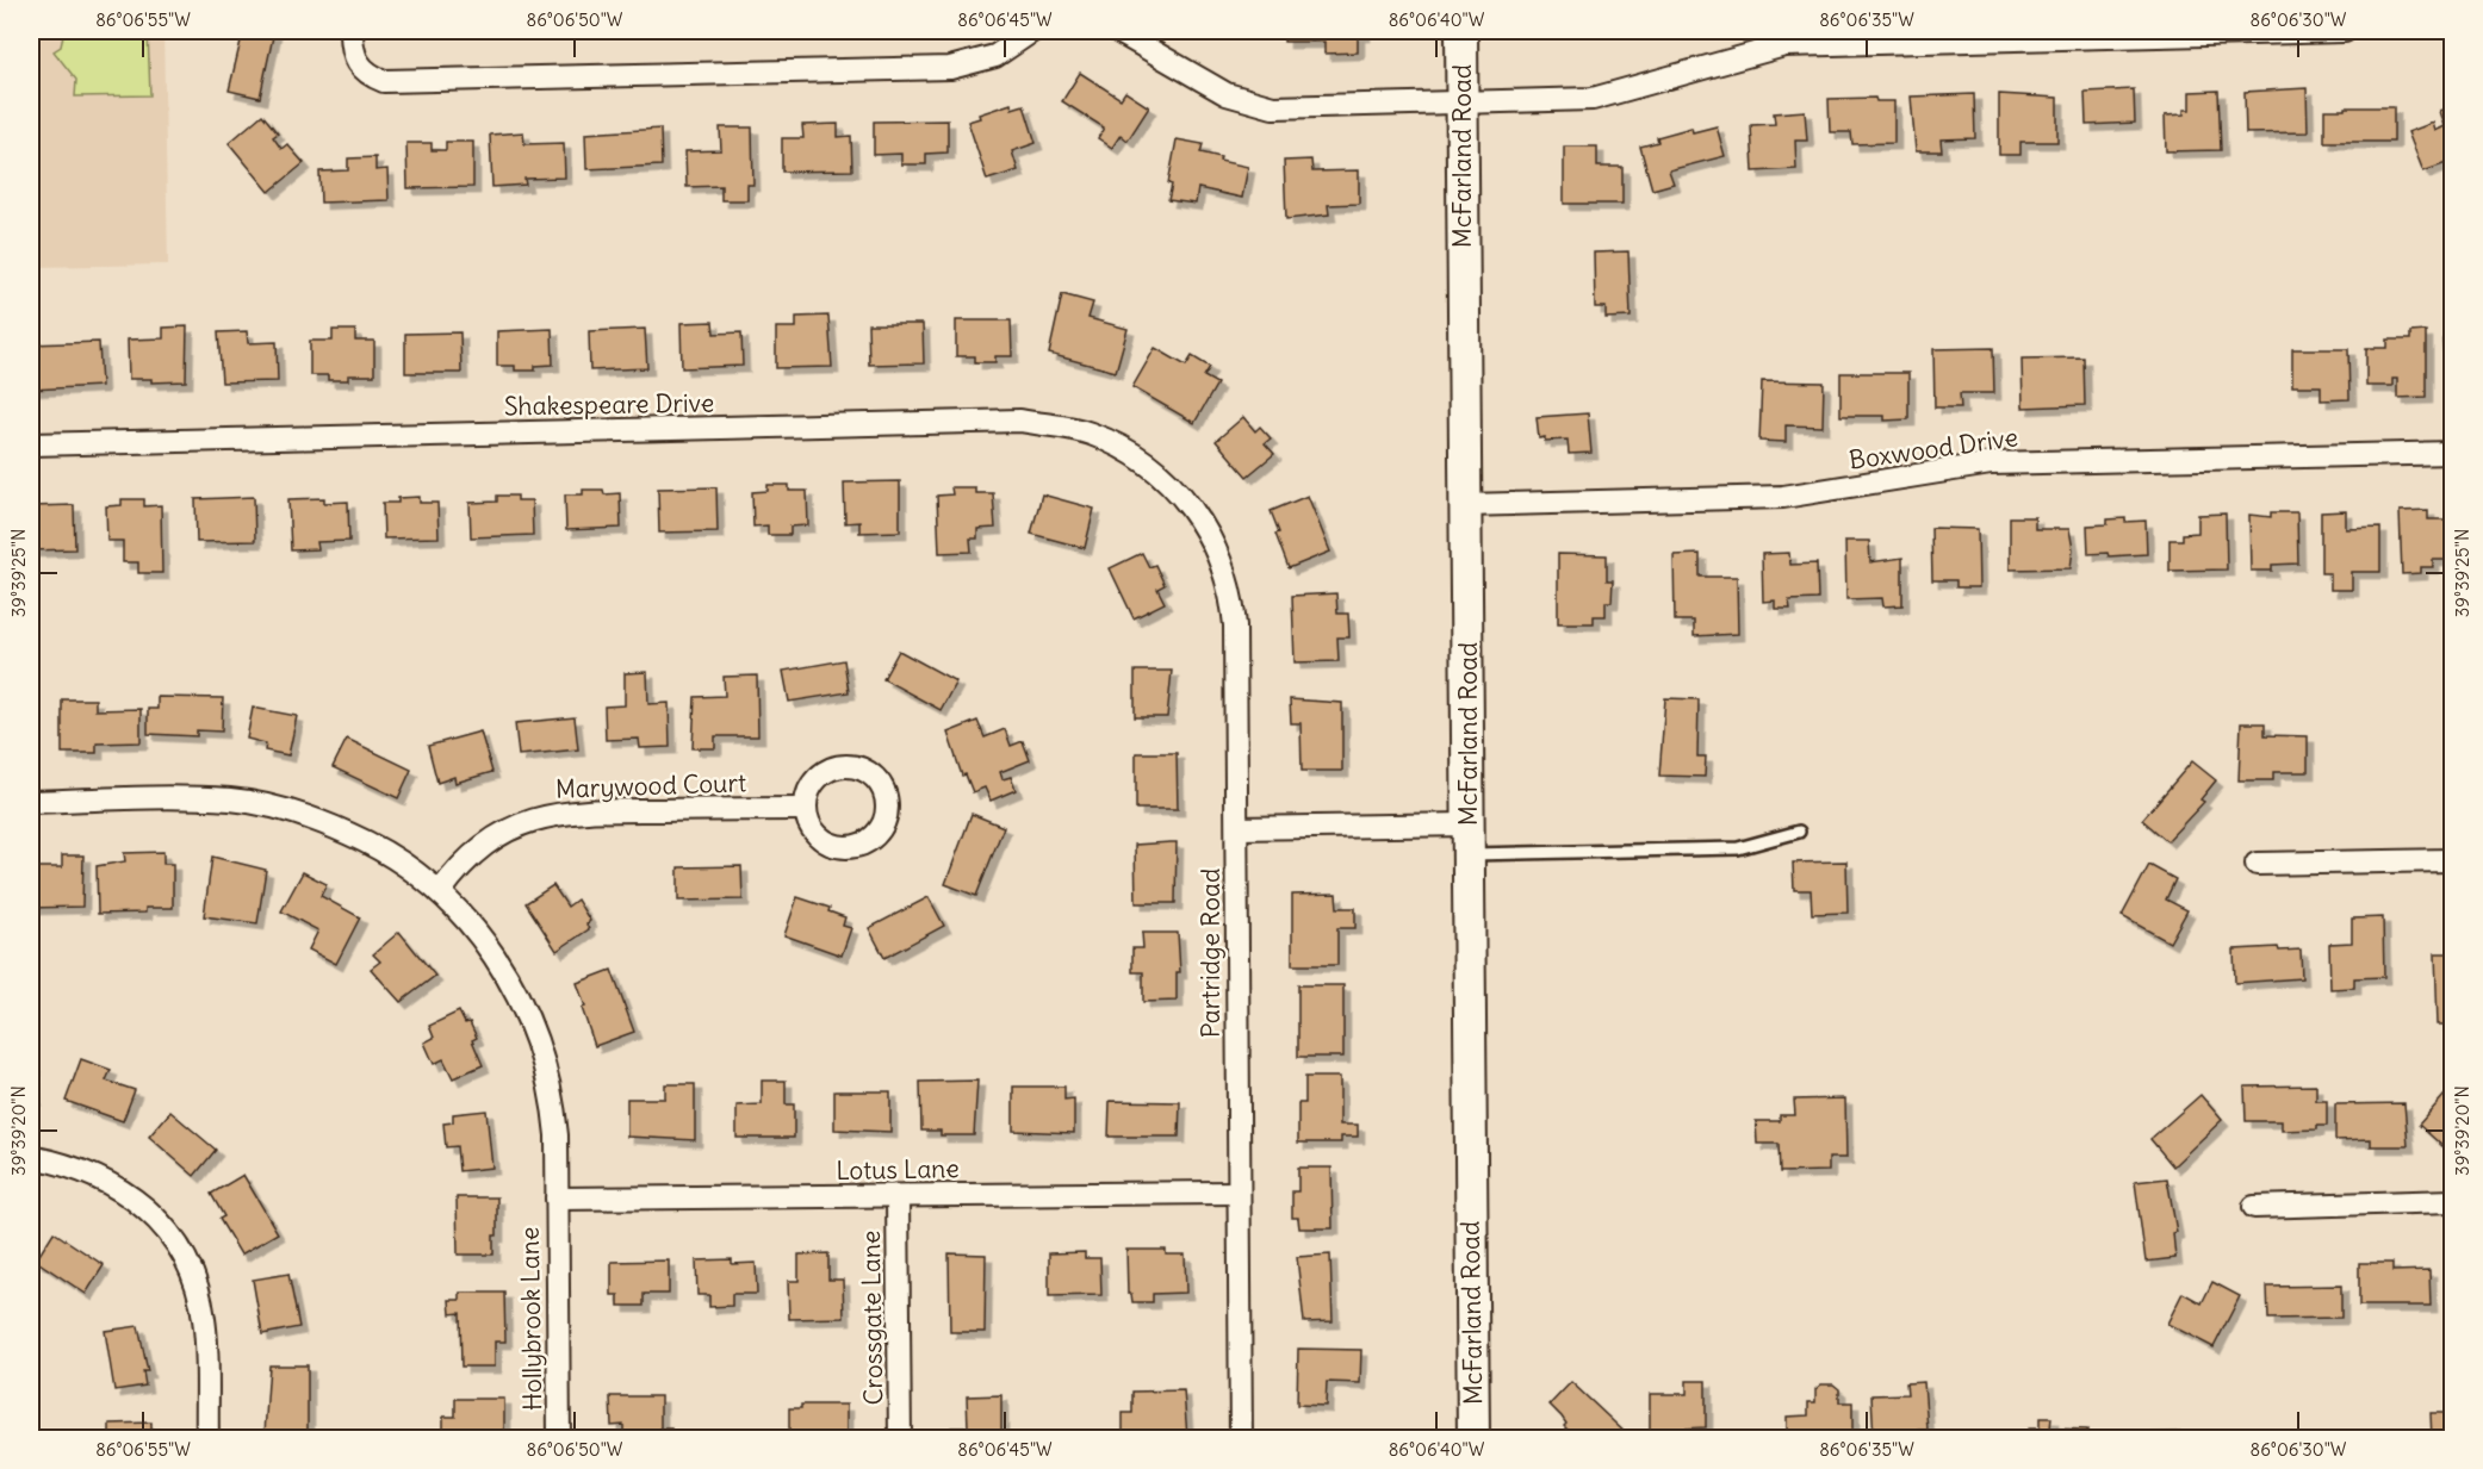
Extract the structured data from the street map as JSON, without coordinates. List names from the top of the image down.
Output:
{
  "streets": {
    "street": [
      "McFarland Road",
      "Shakespeare Drive",
      "Boxwood Drive",
      "Marywood Court",
      "Partridge Road",
      "Lotus Lane",
      "Crossgate Lane",
      "Hollybrook Lane"
    ]
  },
  "crossings": [
    ["McFarland Road", "Boxwood Drive"],
    ["Shakespeare Drive", "Partridge Road"],
    ["Marywood Court", "Hollybrook Lane"],
    ["Partridge Road", "Lotus Lane"],
    ["Lotus Lane", "Crossgate Lane"],
    ["Lotus Lane", "Hollybrook Lane"]
  ],
  "coordinates": [
    "86°06'55\"W",
    "86°06'50\"W",
    "86°06'45\"W",
    "86°06'40\"W",
    "86°06'35\"W",
    "86°06'30\"W",
    "39°39'25\"N",
    "39°39'20\"N"
  ]
}
